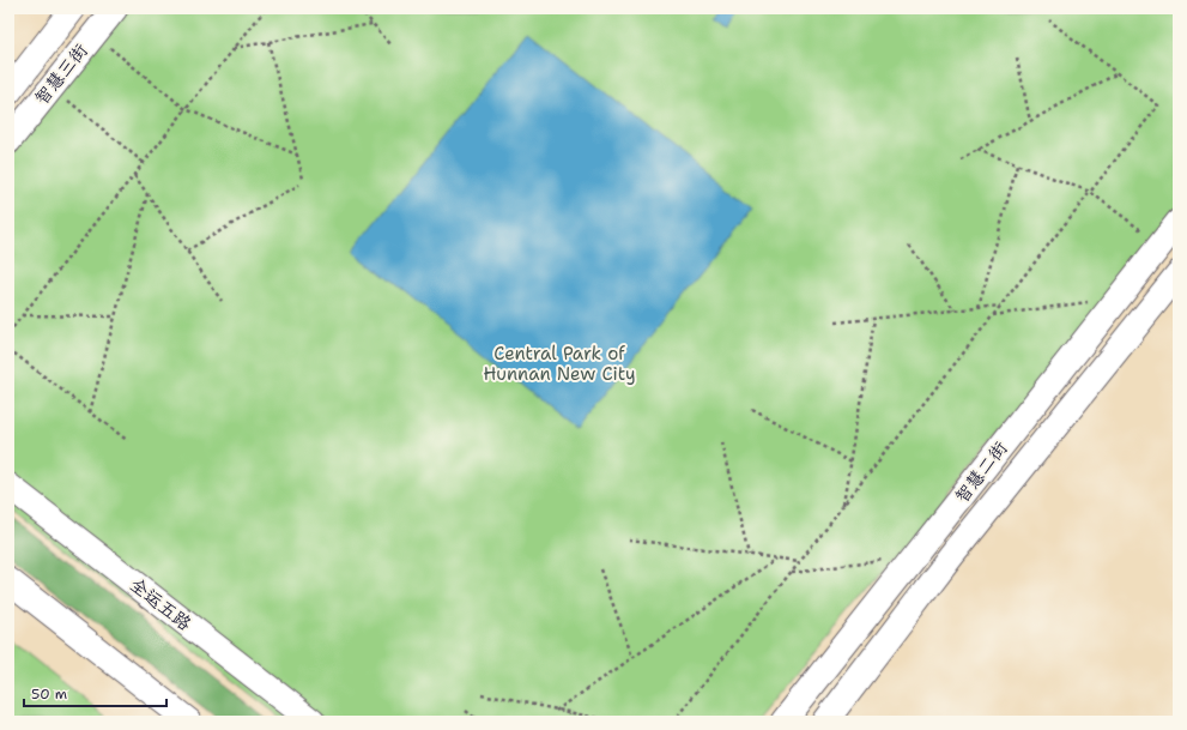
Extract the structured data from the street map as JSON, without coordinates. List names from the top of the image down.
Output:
{
  "streets": {
    "main road": ["智慧三街", "智慧二街", "全运五路"]
  },
  "parks": ["Central Park of Hunnan New City"],
  "scale_bar": "50 m"
}
